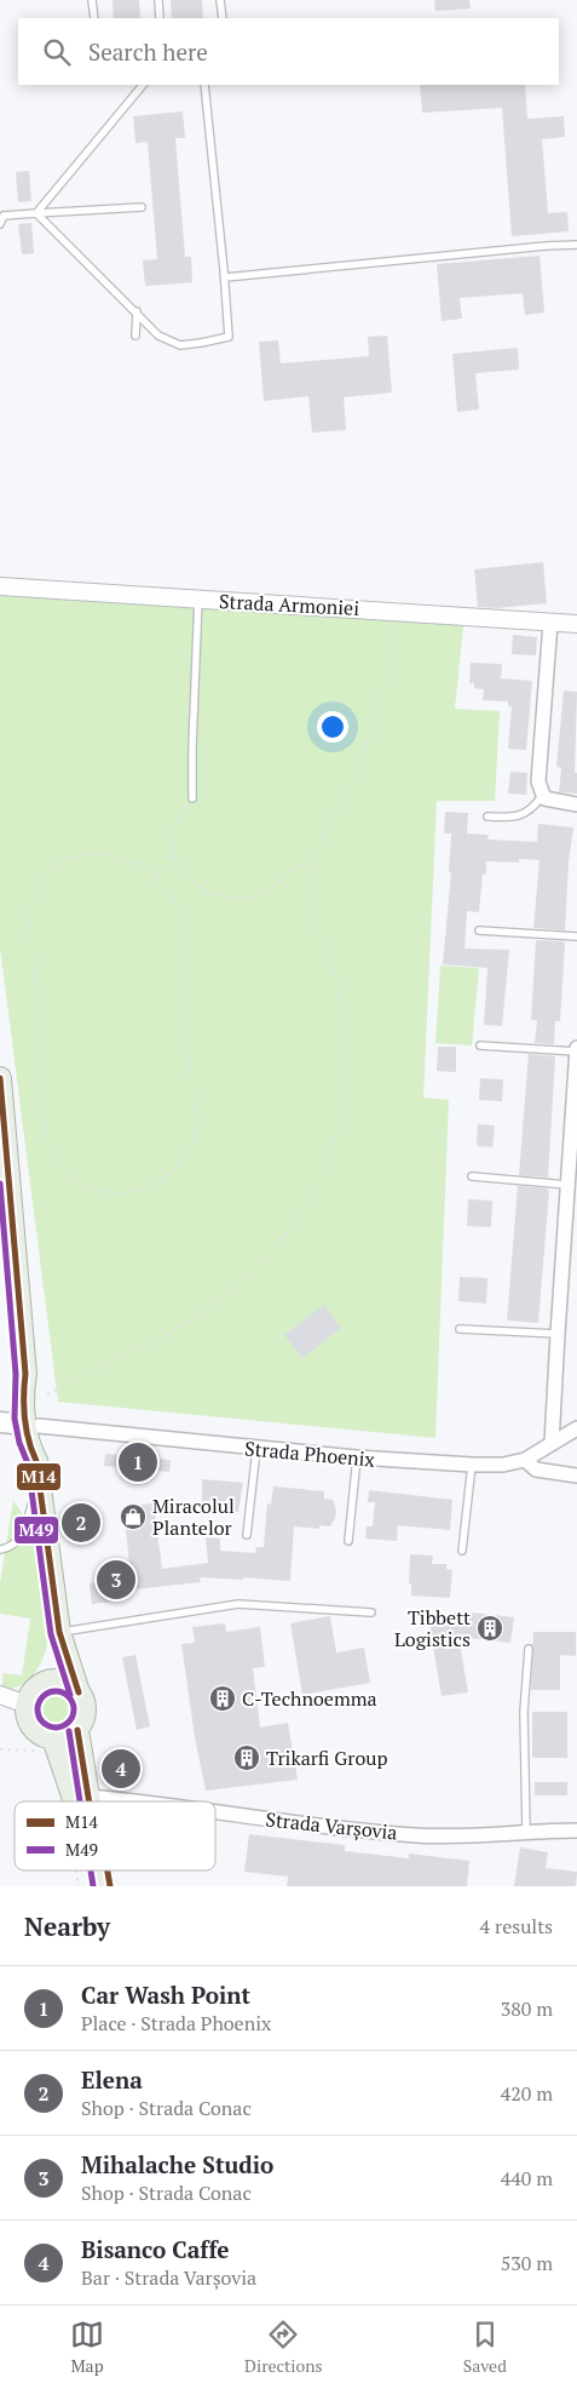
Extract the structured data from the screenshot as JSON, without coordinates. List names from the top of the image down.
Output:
{
  "streets": {
    "street": ["Strada Armoniei", "Strada Phoenix", "Strada Varșovia"]
  },
  "places": {
    "shop": ["Miracolul Plantelor"],
    "building": ["Tibbett Logistics", "C-Technoemma", "Trikarfi Group"]
  },
  "lines": ["transit line M14", "transit line M49"],
  "legend": ["M14", "M49"],
  "page": {
    "search": "Search here",
    "pins": [
      "1",
      "2",
      "3",
      "4"
    ],
    "heading": ["Nearby", "4 results"],
    "list": [
      {
        "mark": "1",
        "name": "Car Wash Point",
        "note": "Place · Strada Phoenix",
        "value": "380 m"
      },
      {
        "mark": "2",
        "name": "Elena",
        "note": "Shop · Strada Conac",
        "value": "420 m"
      },
      {
        "mark": "3",
        "name": "Mihalache Studio",
        "note": "Shop · Strada Conac",
        "value": "440 m"
      },
      {
        "mark": "4",
        "name": "Bisanco Caffe",
        "note": "Bar · Strada Varșovia",
        "value": "530 m"
      }
    ],
    "nav": ["Map", "Directions", "Saved"]
  }
}
